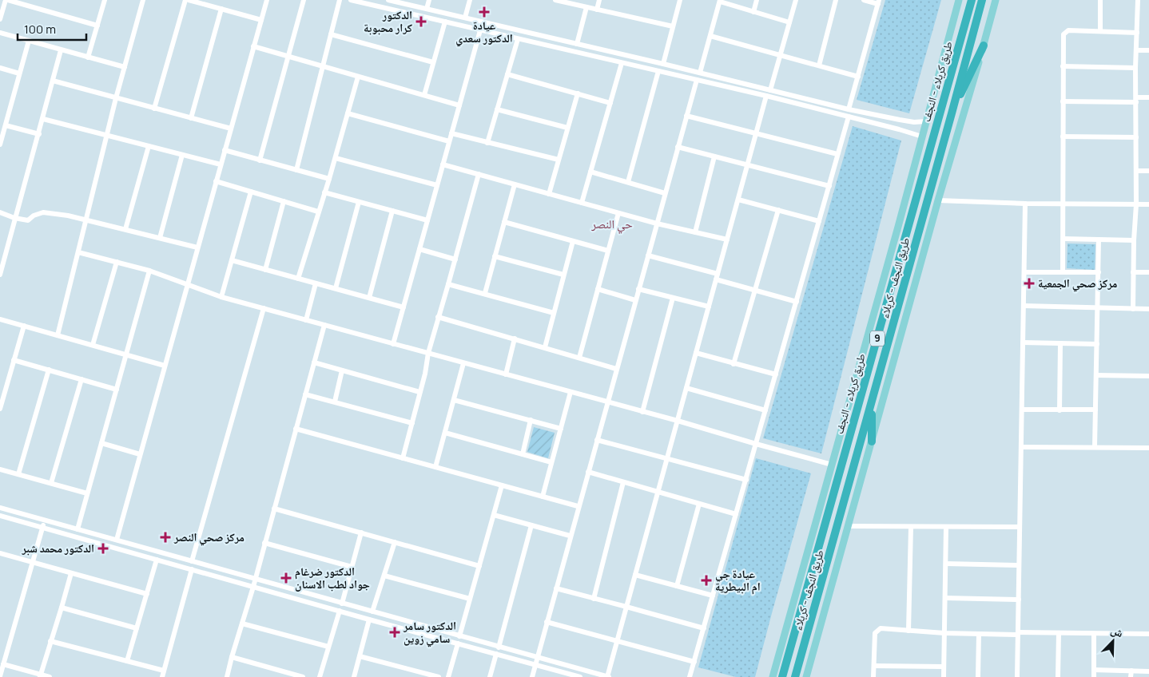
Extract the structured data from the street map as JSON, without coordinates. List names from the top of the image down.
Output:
{
  "streets": {
    "highway": ["طريق کربلاء - النجف", "طريق النجف - کربلاء", "9"]
  },
  "districts": ["حي النصر"],
  "places": {
    "health": [
      "عيادة الدكتور سعدي",
      "الدكتور كرار محبوبة",
      "مركز صحي الجمعية",
      "مركز صحي النصر",
      "الدكتور محمد شبر",
      "الدكتور ضرغام جواد لطب الاسنان",
      "عيادة جي ام البيطرية",
      "الدكتور سامر سامي زوين"
    ]
  },
  "scale_bar": "100 m",
  "north": "top right"
}
